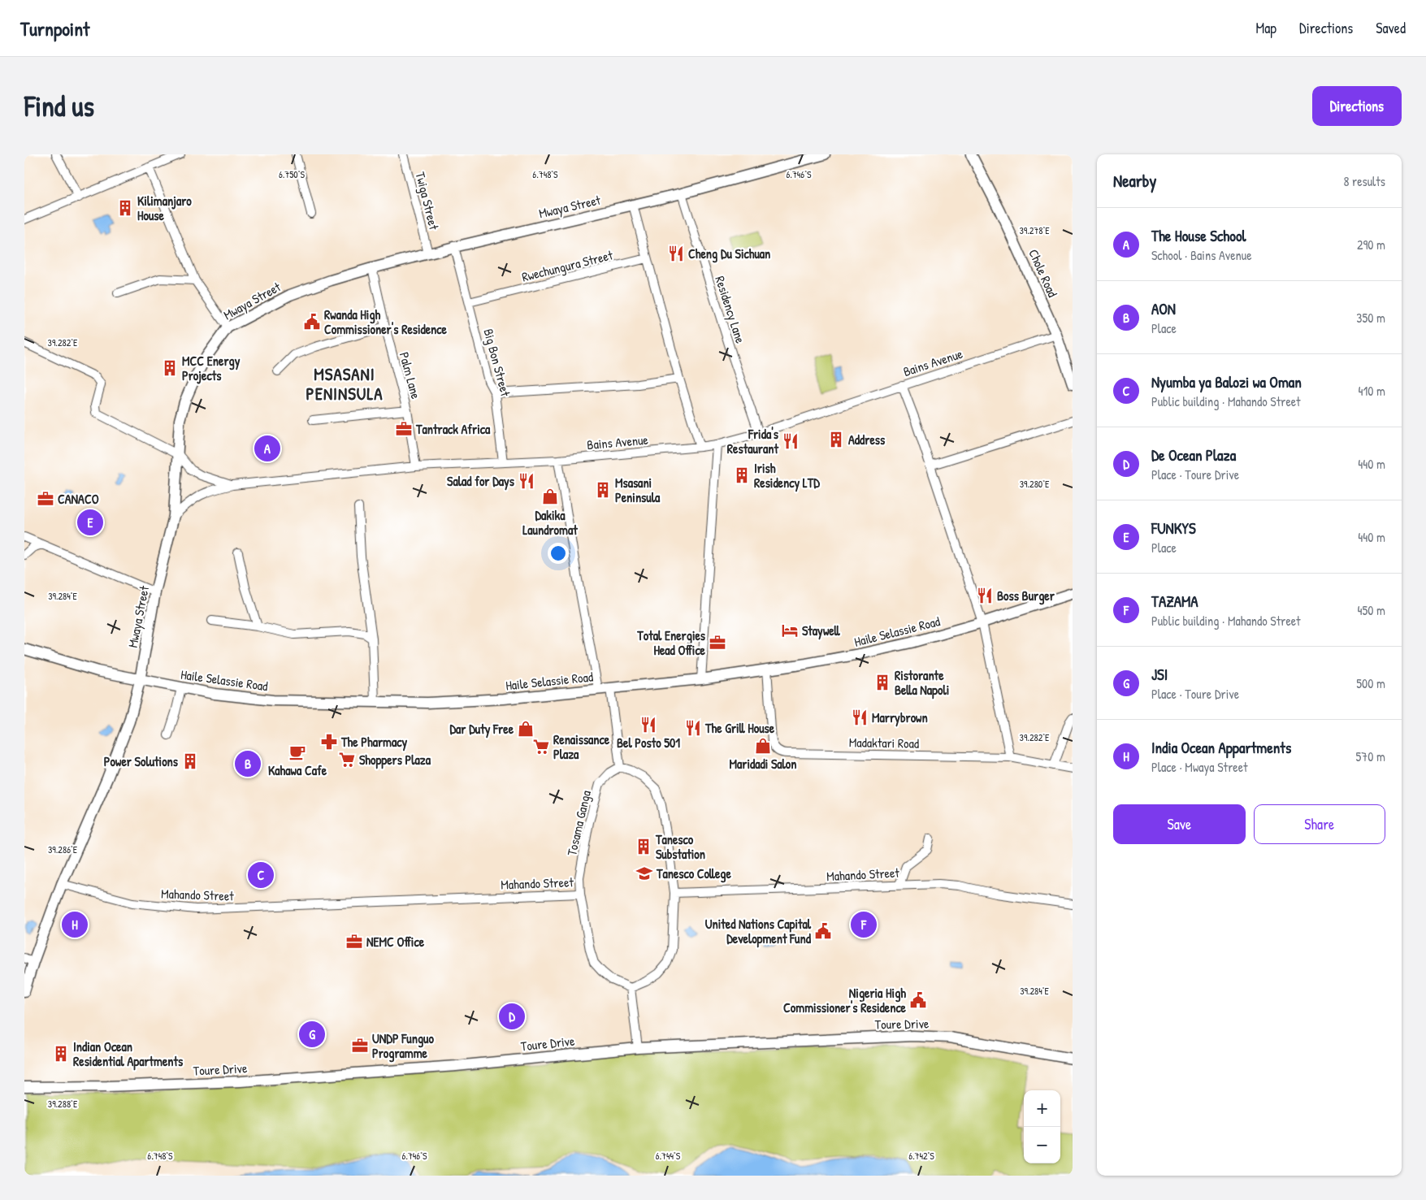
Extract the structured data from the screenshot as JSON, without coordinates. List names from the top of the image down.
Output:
{
  "streets": {
    "street": [
      "Twiga Street",
      "Mwaya Street",
      "Rwechungura Street",
      "Chole Road",
      "Residency Lane",
      "Big Bon Street",
      "Bains Avenue",
      "Palm Lane",
      "Haile Selassie Road",
      "Madaktari Road",
      "Tosama Ganga",
      "Mahando Street",
      "Toure Drive"
    ]
  },
  "crossings": [
    ["Twiga Street", "Mwaya Street"],
    ["Mwaya Street", "Residency Lane"],
    ["Mwaya Street", "Big Bon Street"],
    ["Mwaya Street", "Bains Avenue"],
    ["Mwaya Street", "Palm Lane"],
    ["Mwaya Street", "Haile Selassie Road"],
    ["Mwaya Street", "Mahando Street"],
    ["Rwechungura Street", "Big Bon Street"],
    ["Chole Road", "Bains Avenue"],
    ["Residency Lane", "Bains Avenue"],
    ["Big Bon Street", "Bains Avenue"],
    ["Bains Avenue", "Palm Lane"],
    ["Haile Selassie Road", "Madaktari Road"],
    ["Tosama Ganga", "Mahando Street"]
  ],
  "districts": ["MSASANI PENINSULA"],
  "places": {
    "building": [
      "Kilimanjaro House",
      "MCC Energy Projects",
      "Address",
      "Irish Residency LTD",
      "Msasani Peninsula",
      "Ristorante Bella Napoli",
      "Power Solutions",
      "Tanesco Substation",
      "Indian Ocean Residential Apartments"
    ],
    "restaurant": [
      "Cheng Du Sichuan",
      "Frida's Restaurant",
      "Salad for Days",
      "Boss Burger",
      "Marrybrown",
      "Bel Posto 501",
      "The Grill House"
    ],
    "public building": ["Rwanda High Commissioner's Residence", "United Nations Capital Development Fund", "Nigeria High Commissioner's Residence"],
    "office": [
      "Tantrack Africa",
      "CANACO",
      "Total Energies Head Office",
      "NEMC Office",
      "UNDP Funguo Programme"
    ],
    "shop": ["Dakika Laundromat", "Dar Duty Free", "Maridadi Salon"],
    "hotel": ["Staywell"],
    "pharmacy": ["The Pharmacy"],
    "supermarket": ["Renaissance Plaza", "Shoppers Plaza"],
    "cafe": ["Kahawa Cafe"],
    "school or university": ["Tanesco College"]
  },
  "page": {
    "header": "Turnpoint",
    "nav": ["Map", "Directions", "Saved"],
    "buttons": [
      "Directions",
      ["Save", "Share"]
    ],
    "title": "Find us",
    "heading": ["Nearby", "8 results"],
    "list": [
      {
        "mark": "A",
        "name": "The House School",
        "note": "School · Bains Avenue",
        "value": "290 m"
      },
      {
        "mark": "B",
        "name": "AON",
        "note": "Place",
        "value": "350 m"
      },
      {
        "mark": "C",
        "name": "Nyumba ya Balozi wa Oman",
        "note": "Public building · Mahando Street",
        "value": "410 m"
      },
      {
        "mark": "D",
        "name": "De Ocean Plaza",
        "note": "Place · Toure Drive",
        "value": "440 m"
      },
      {
        "mark": "E",
        "name": "FUNKYS",
        "note": "Place",
        "value": "440 m"
      },
      {
        "mark": "F",
        "name": "TAZAMA",
        "note": "Public building · Mahando Street",
        "value": "450 m"
      },
      {
        "mark": "G",
        "name": "JSI",
        "note": "Place · Toure Drive",
        "value": "500 m"
      },
      {
        "mark": "H",
        "name": "India Ocean Appartments",
        "note": "Place · Mwaya Street",
        "value": "570 m"
      }
    ],
    "pins": [
      "A",
      "E",
      "B",
      "C",
      "F",
      "H",
      "D",
      "G"
    ],
    "map_buttons": ["+", "−"]
  },
  "coordinates": [
    "6.748°S",
    "6.746°S",
    "6.750°S",
    "39.278°E",
    "39.282°E",
    "39.280°E",
    "39.284°E",
    "39.286°E",
    "39.288°E",
    "6.744°S",
    "6.742°S"
  ]
}
